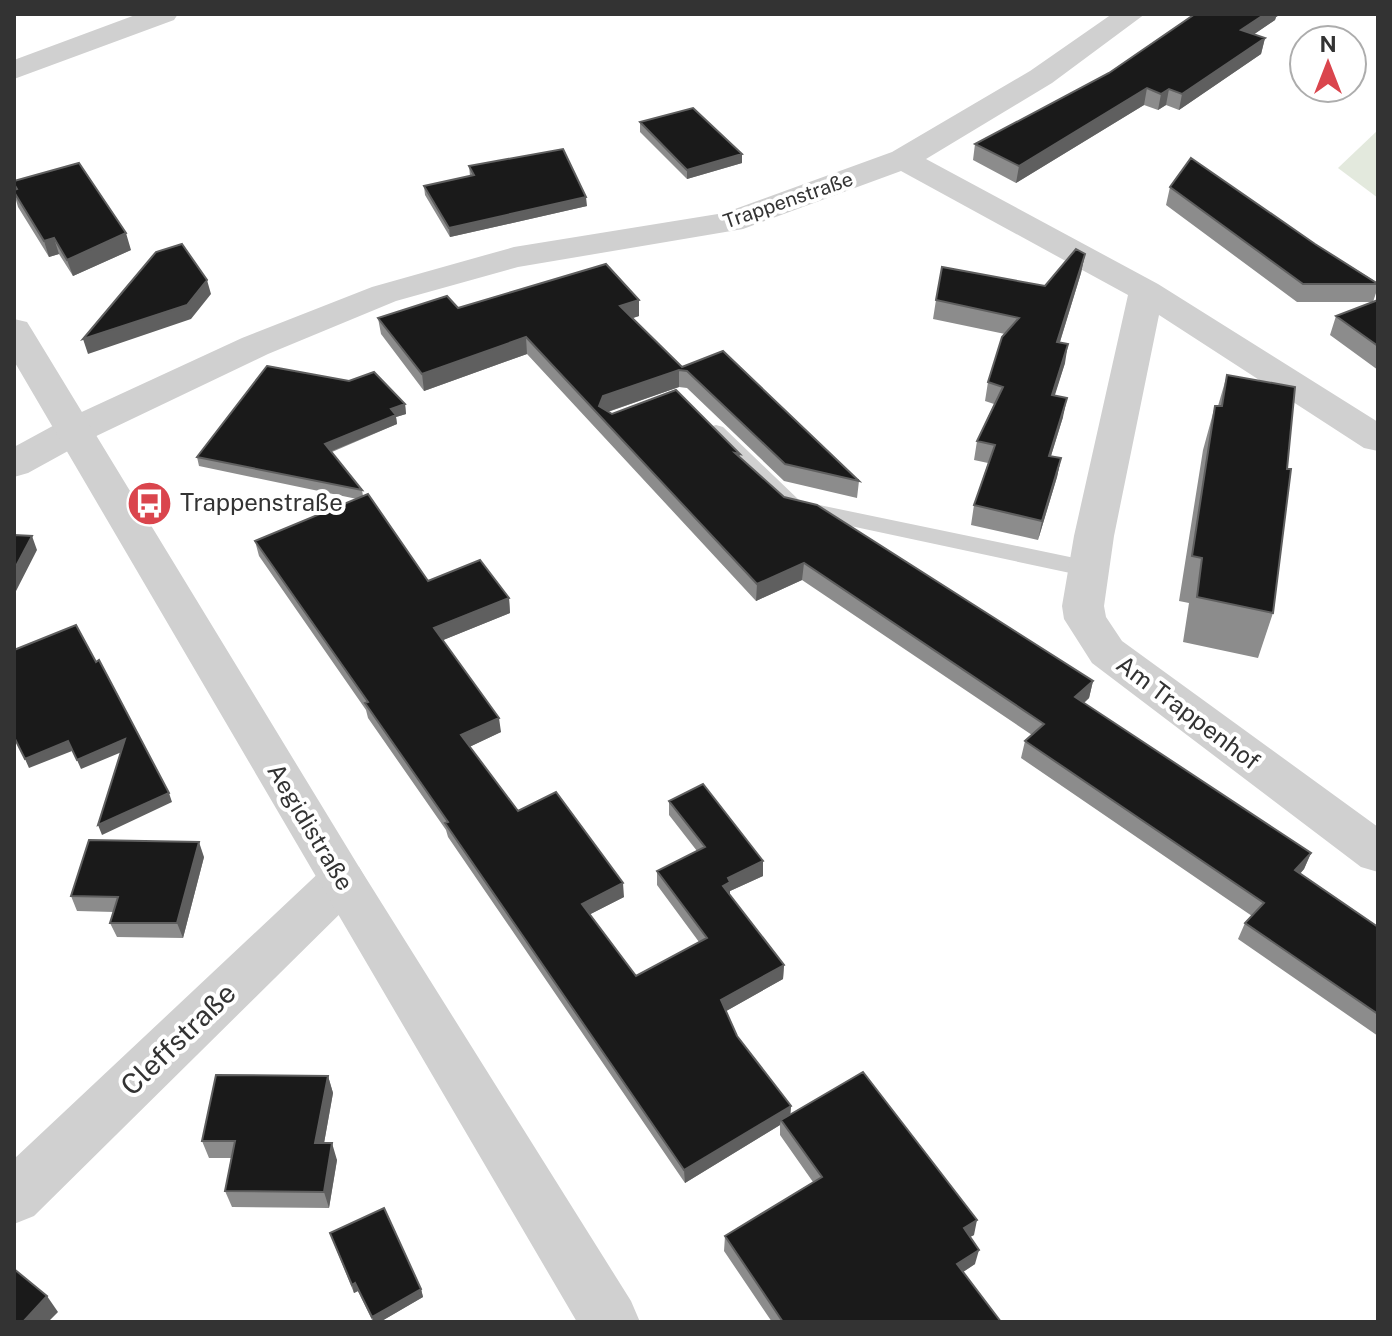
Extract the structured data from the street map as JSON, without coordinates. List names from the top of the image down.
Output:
{
  "streets": {
    "street": [
      "Trappenstraße",
      "Am Trappenhof",
      "Aegidistraße",
      "Cleffstraße"
    ]
  },
  "crossings": [
    ["Trappenstraße", "Aegidistraße"],
    ["Aegidistraße", "Cleffstraße"]
  ],
  "places": {
    "bus stop": ["Trappenstraße"]
  },
  "north": "top"
}
